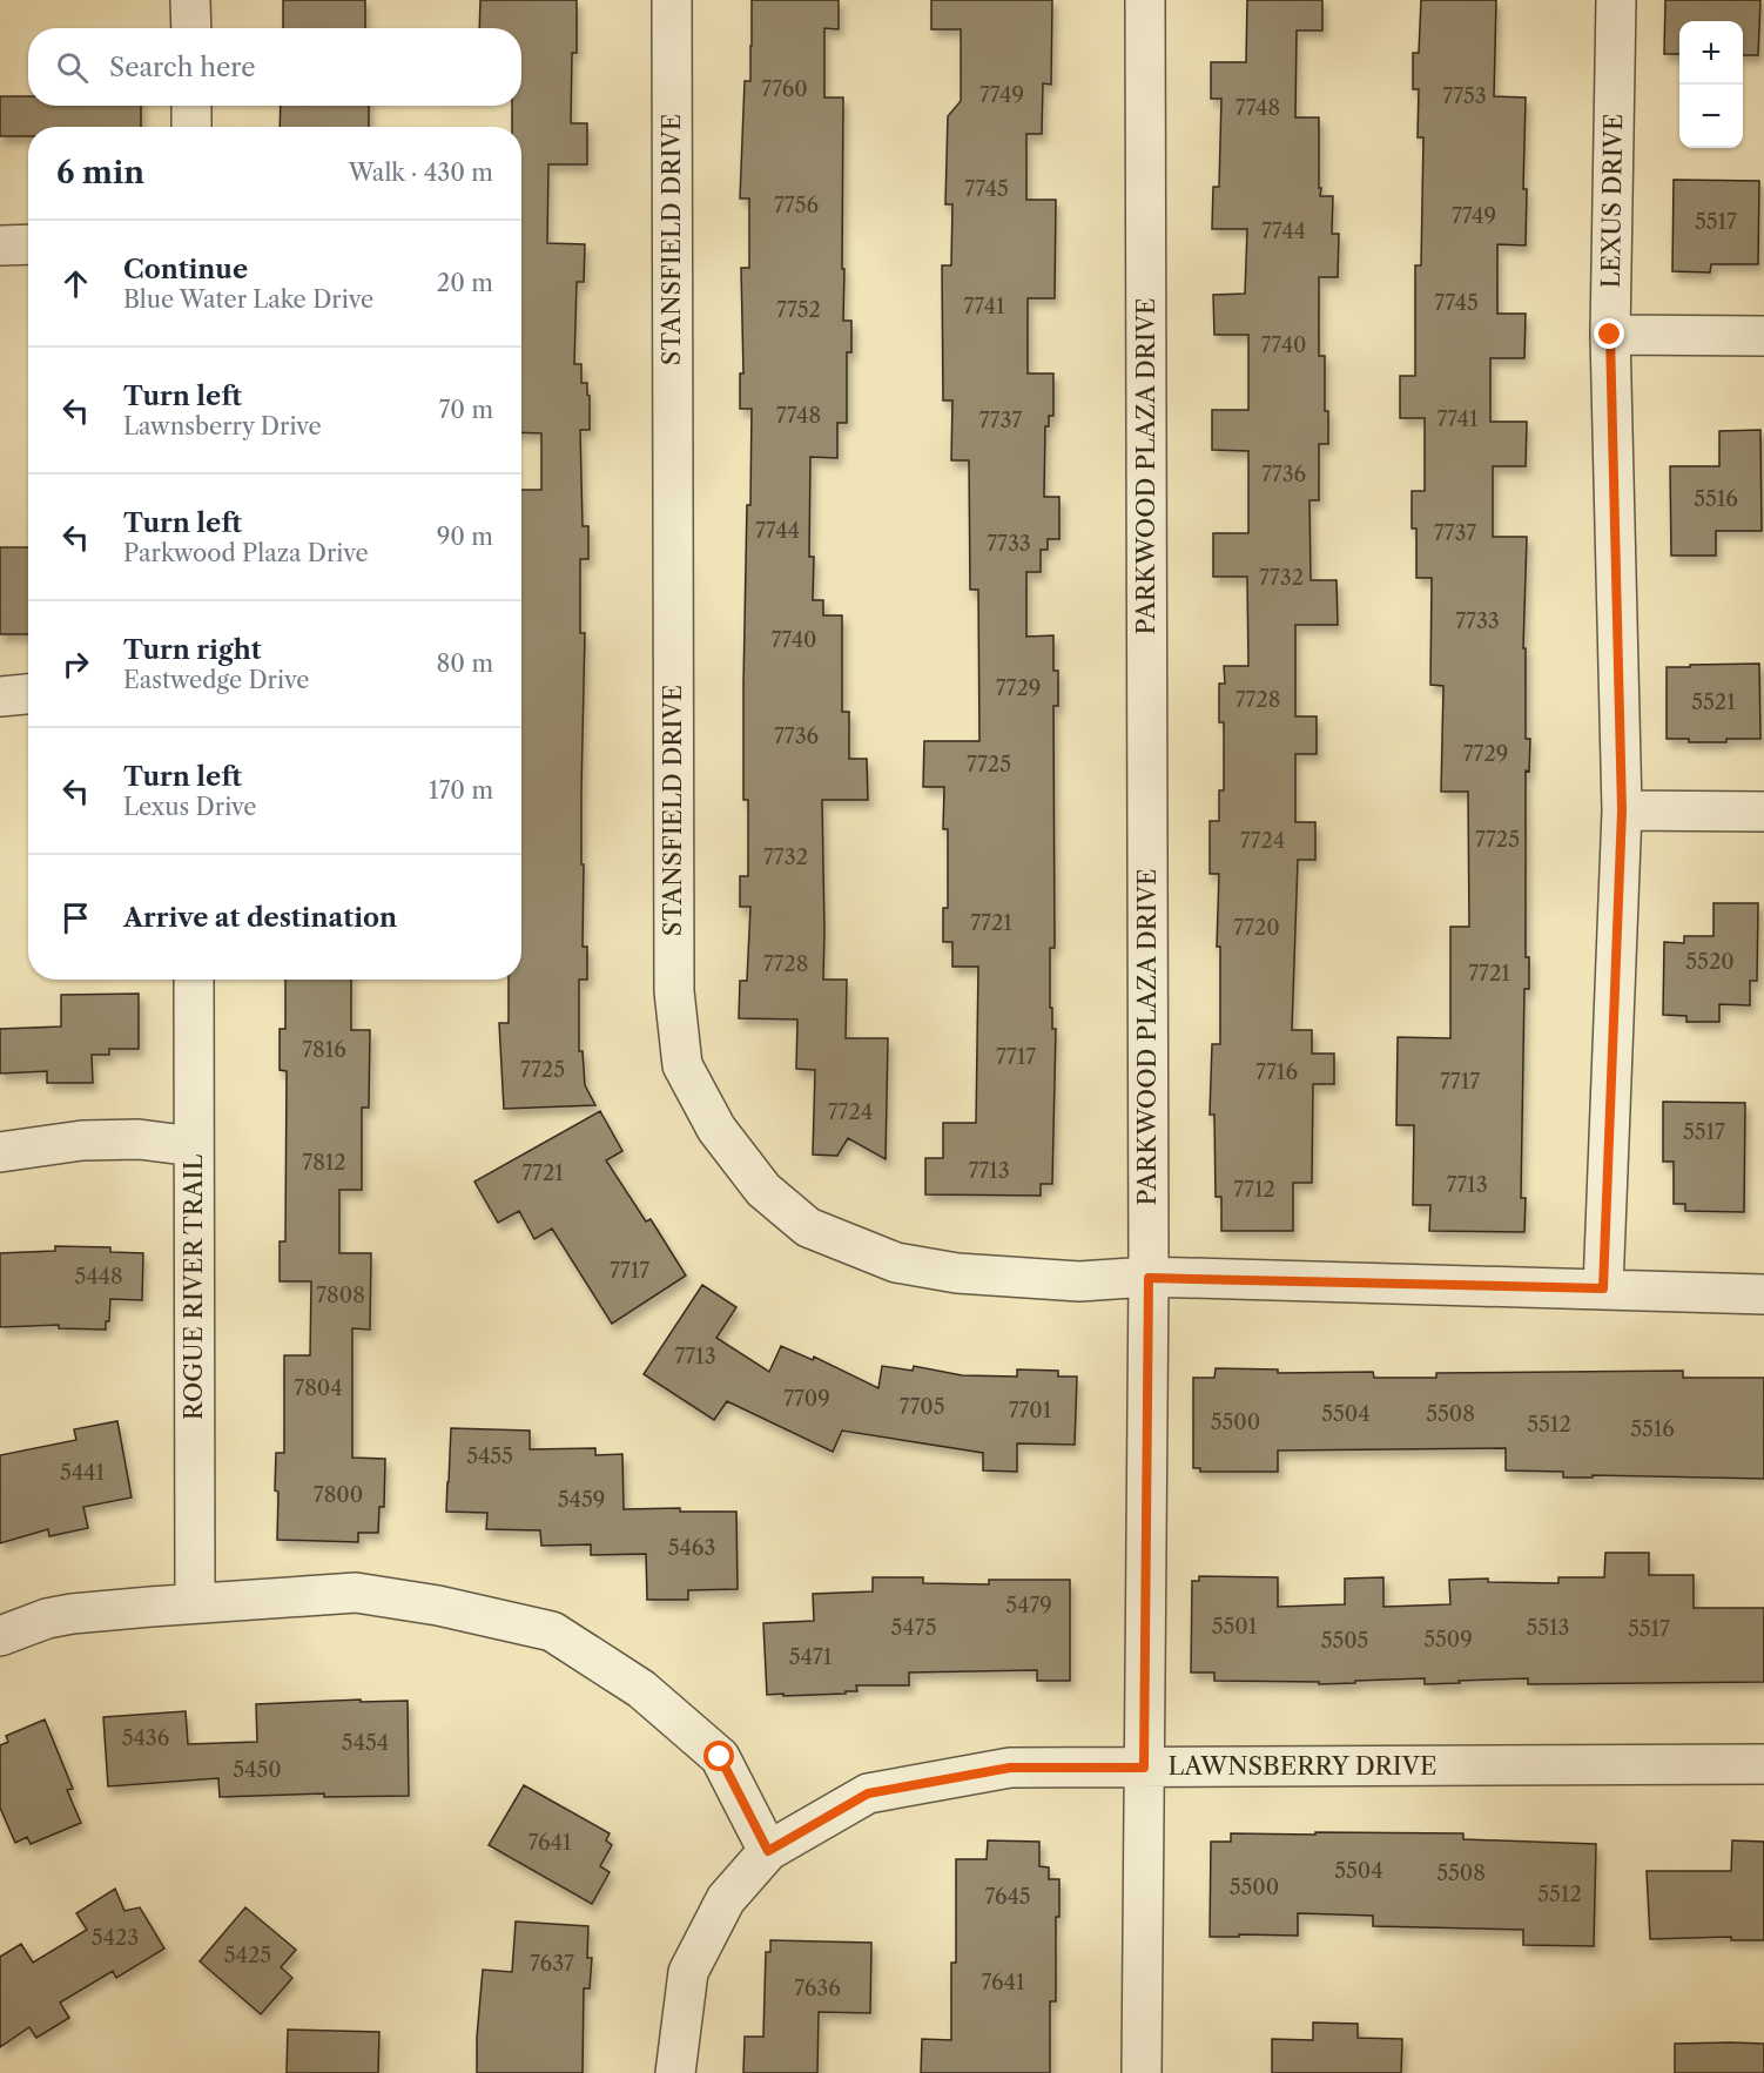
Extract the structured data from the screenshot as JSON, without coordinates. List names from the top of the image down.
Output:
{
  "streets": {
    "street": [
      "LEXUS DRIVE",
      "STANSFIELD DRIVE",
      "PARKWOOD PLAZA DRIVE",
      "ROGUE RIVER TRAIL",
      "LAWNSBERRY DRIVE"
    ]
  },
  "crossings": [
    ["LEXUS DRIVE", "STANSFIELD DRIVE"],
    ["STANSFIELD DRIVE", "PARKWOOD PLAZA DRIVE"],
    ["PARKWOOD PLAZA DRIVE", "LAWNSBERRY DRIVE"]
  ],
  "house_numbers": [
    "7760",
    "7749",
    "7753",
    "7748",
    "7745",
    "7756",
    "7749",
    "5517",
    "7744",
    "7745",
    "7741",
    "7752",
    "7740",
    "7748",
    "7741",
    "7737",
    "7736",
    "5516",
    "7744",
    "7737",
    "7733",
    "7732",
    "7733",
    "7740",
    "7729",
    "7728",
    "5521",
    "7736",
    "7729",
    "7725",
    "7725",
    "7724",
    "7732",
    "7721",
    "7720",
    "5520",
    "7728",
    "7721",
    "7816",
    "7717",
    "7725",
    "7716",
    "7717",
    "7724",
    "5517",
    "7812",
    "7713",
    "7721",
    "7713",
    "7712",
    "7717",
    "5448",
    "7808",
    "7713",
    "7804",
    "7709",
    "7705",
    "7701",
    "5504",
    "5508",
    "5500",
    "5512",
    "5516",
    "5455",
    "5441",
    "7800",
    "5459",
    "5463",
    "5479",
    "5501",
    "5475",
    "5513",
    "5517",
    "5509",
    "5505",
    "5471",
    "5436",
    "5454",
    "5450",
    "7641",
    "5504",
    "5508",
    "5500",
    "5512",
    "7645",
    "5423",
    "5425",
    "7637",
    "7641",
    "7636"
  ],
  "page": {
    "map_buttons": ["+", "−"],
    "search": "Search here",
    "heading": ["6 min", "Walk · 430 m"],
    "list": [
      ["Continue", "Blue Water Lake Drive", "20 m"],
      ["Turn left", "Lawnsberry Drive", "70 m"],
      ["Turn left", "Parkwood Plaza Drive", "90 m"],
      ["Turn right", "Eastwedge Drive", "80 m"],
      ["Turn left", "Lexus Drive", "170 m"],
      "Arrive at destination"
    ]
  }
}
